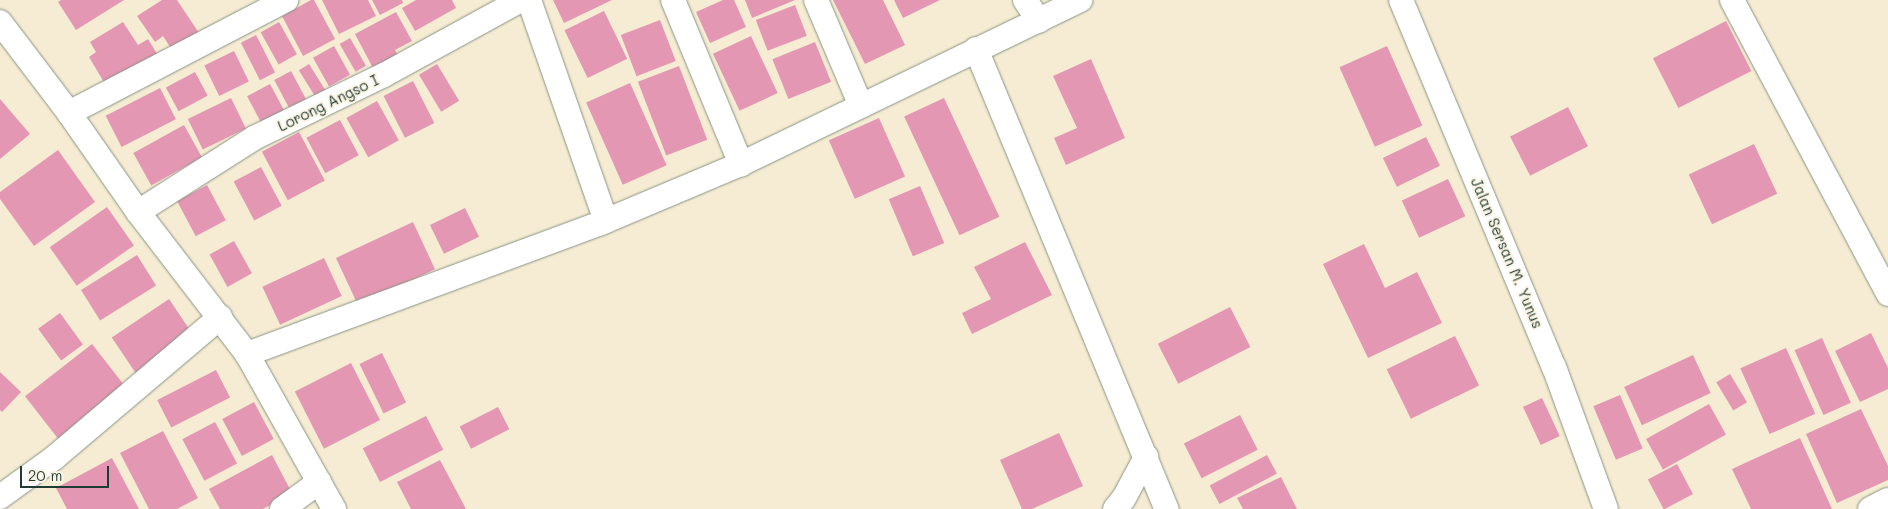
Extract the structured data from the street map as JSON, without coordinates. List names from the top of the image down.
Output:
{
  "streets": {
    "street": ["Lorong Angso I", "Jalan Sersan M. Yunus"]
  },
  "scale_bar": "20 m"
}
